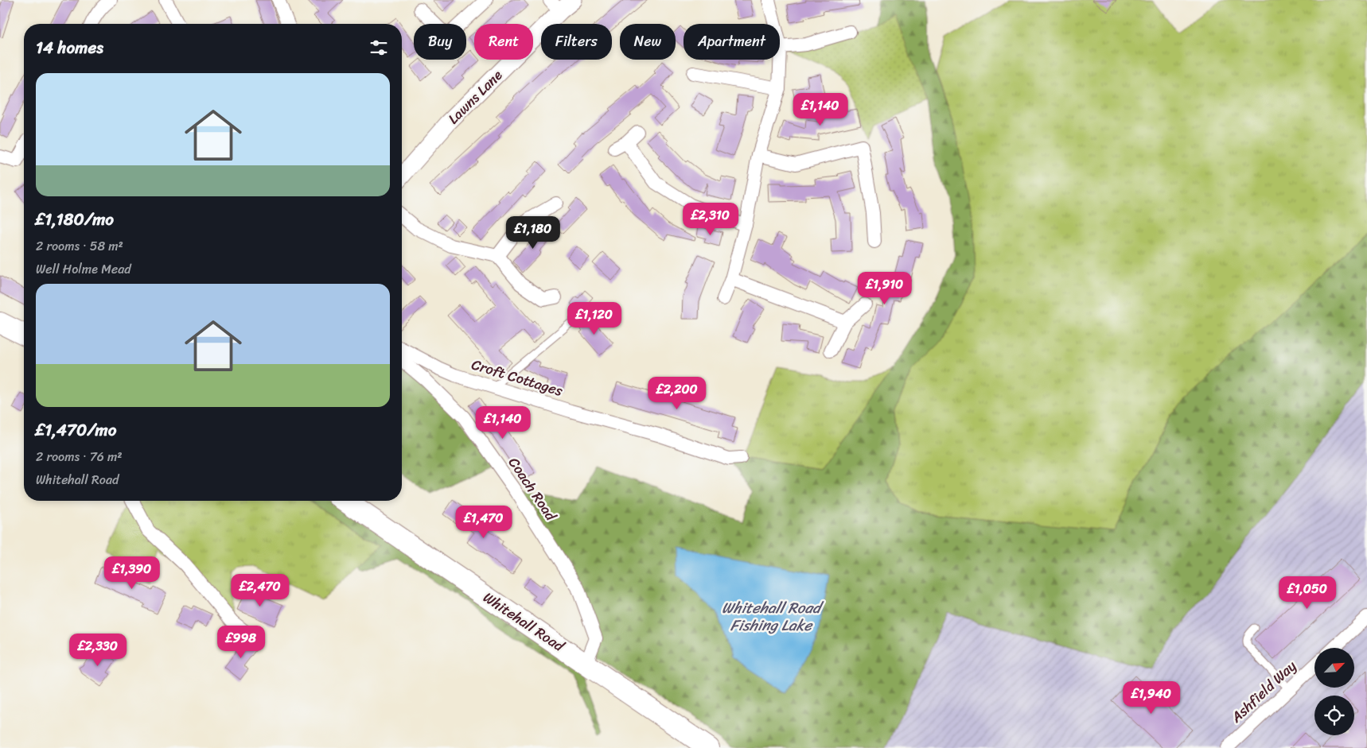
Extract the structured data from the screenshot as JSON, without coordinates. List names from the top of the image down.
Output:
{
  "streets": {
    "main road": ["Whitehall Road"],
    "street": [
      "Lawns Lane",
      "Croft Cottages",
      "Coach Road",
      "Ashfield Way"
    ]
  },
  "crossings": [
    ["Coach Road", "Whitehall Road"]
  ],
  "water": ["Whitehall Road Fishing Lake"],
  "north": "top right",
  "page": {
    "chip": [
      "Buy",
      "Rent",
      "Filters",
      "New",
      "Apartment"
    ],
    "heading": "14 homes",
    "list": [
      {
        "name": "£1,180/mo",
        "note": "2 rooms · 58 m² · Well Holme Mead"
      },
      {
        "name": "£1,470/mo",
        "note": "2 rooms · 76 m² · Whitehall Road"
      }
    ],
    "price": [
      "£1,140",
      "£2,310",
      "£1,180",
      "£1,910",
      "£1,120",
      "£2,200",
      "£1,140",
      "£1,470",
      "£1,390",
      "£2,470",
      "£1,050",
      "£998",
      "£2,330",
      "£1,940"
    ]
  }
}
